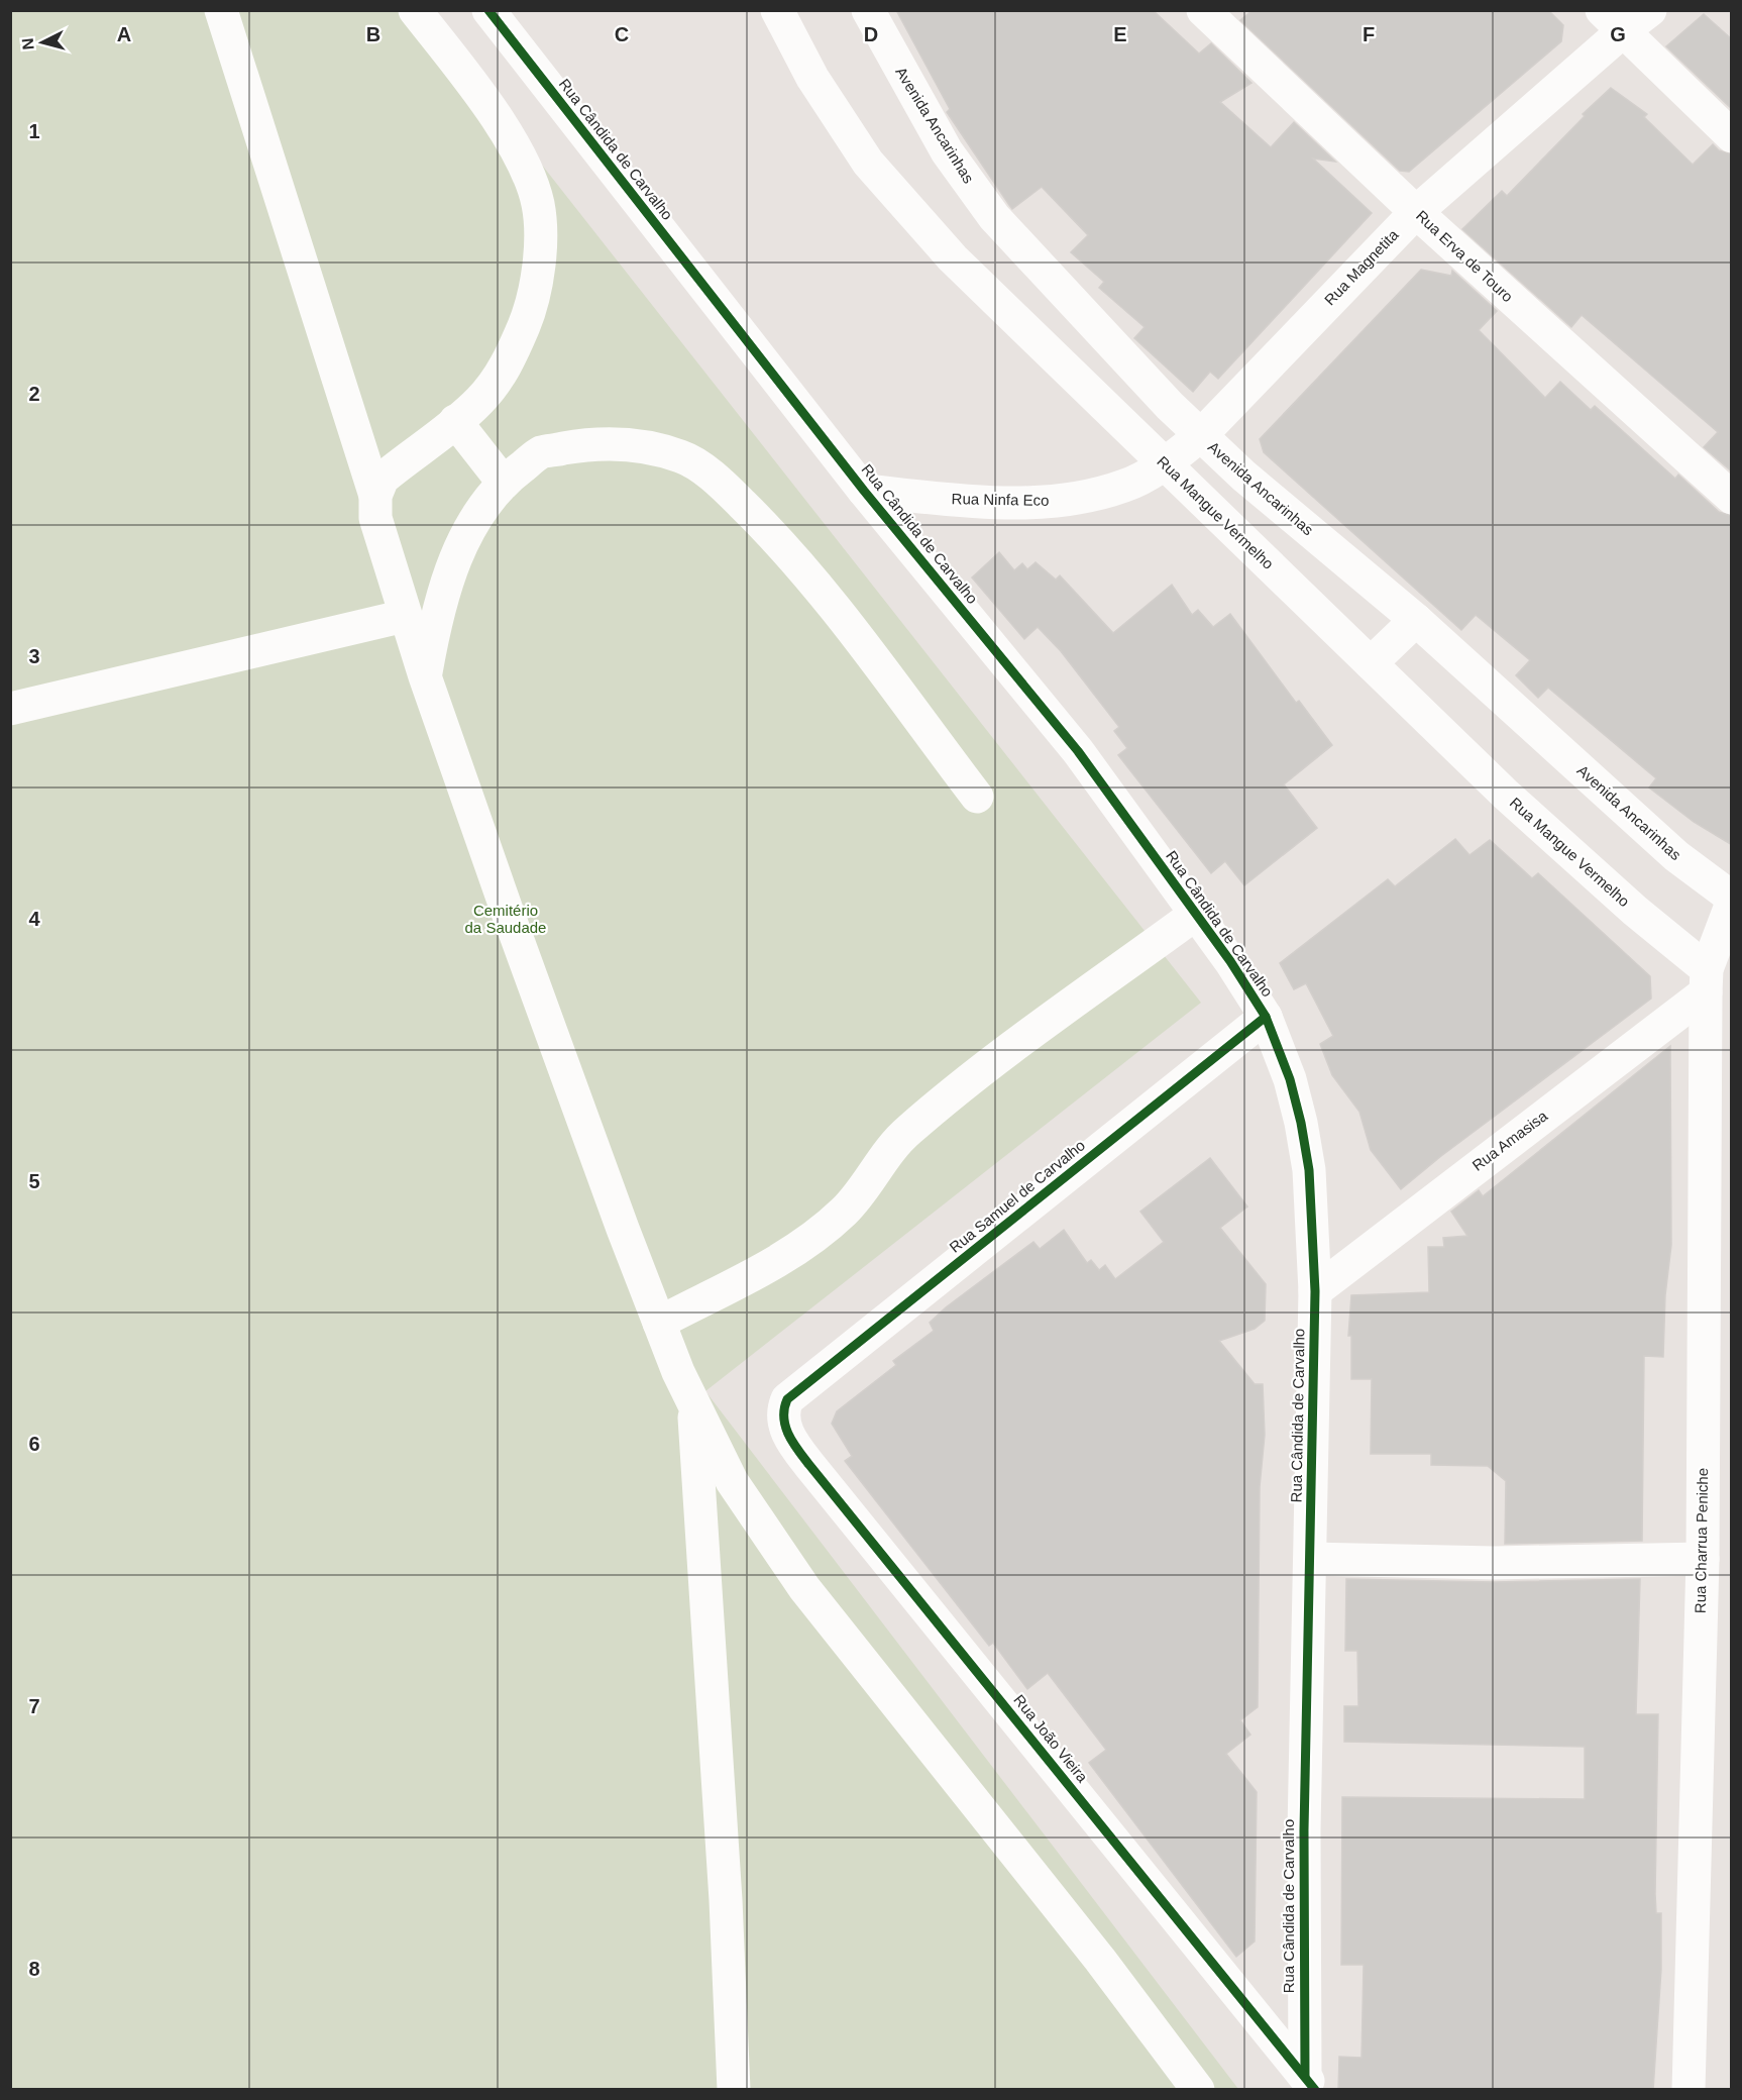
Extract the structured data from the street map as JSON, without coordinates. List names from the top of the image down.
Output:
{
  "streets": {
    "street": [
      "Avenida Ancarinhas",
      "Rua Cândida de Carvalho",
      "Rua Erva de Touro",
      "Rua Magnetita",
      "Rua Ninfa Eco",
      "Rua Mangue Vermelho",
      "Rua Amasisa",
      "Rua Samuel de Carvalho",
      "Rua Charrua Peniche",
      "Rua João Vieira"
    ]
  },
  "crossings": [
    ["Avenida Ancarinhas", "Rua Magnetita"],
    ["Rua Cândida de Carvalho", "Rua Ninfa Eco"],
    ["Rua Cândida de Carvalho", "Rua Amasisa"],
    ["Rua Cândida de Carvalho", "Rua Samuel de Carvalho"],
    ["Rua Cândida de Carvalho", "Rua João Vieira"],
    ["Rua Erva de Touro", "Rua Magnetita"],
    ["Rua Magnetita", "Rua Ninfa Eco"],
    ["Rua Magnetita", "Rua Mangue Vermelho"],
    ["Rua Ninfa Eco", "Rua Mangue Vermelho"],
    ["Rua Mangue Vermelho", "Rua Amasisa"],
    ["Rua Mangue Vermelho", "Rua Charrua Peniche"],
    ["Rua Amasisa", "Rua Charrua Peniche"],
    ["Rua Samuel de Carvalho", "Rua João Vieira"]
  ],
  "parks": ["Cemitério da Saudade"],
  "north": "left",
  "grid": {
    "columns": [
      "A",
      "B",
      "C",
      "D",
      "E",
      "F",
      "G"
    ],
    "rows": [
      "1",
      "2",
      "3",
      "4",
      "5",
      "6",
      "7",
      "8"
    ]
  }
}
